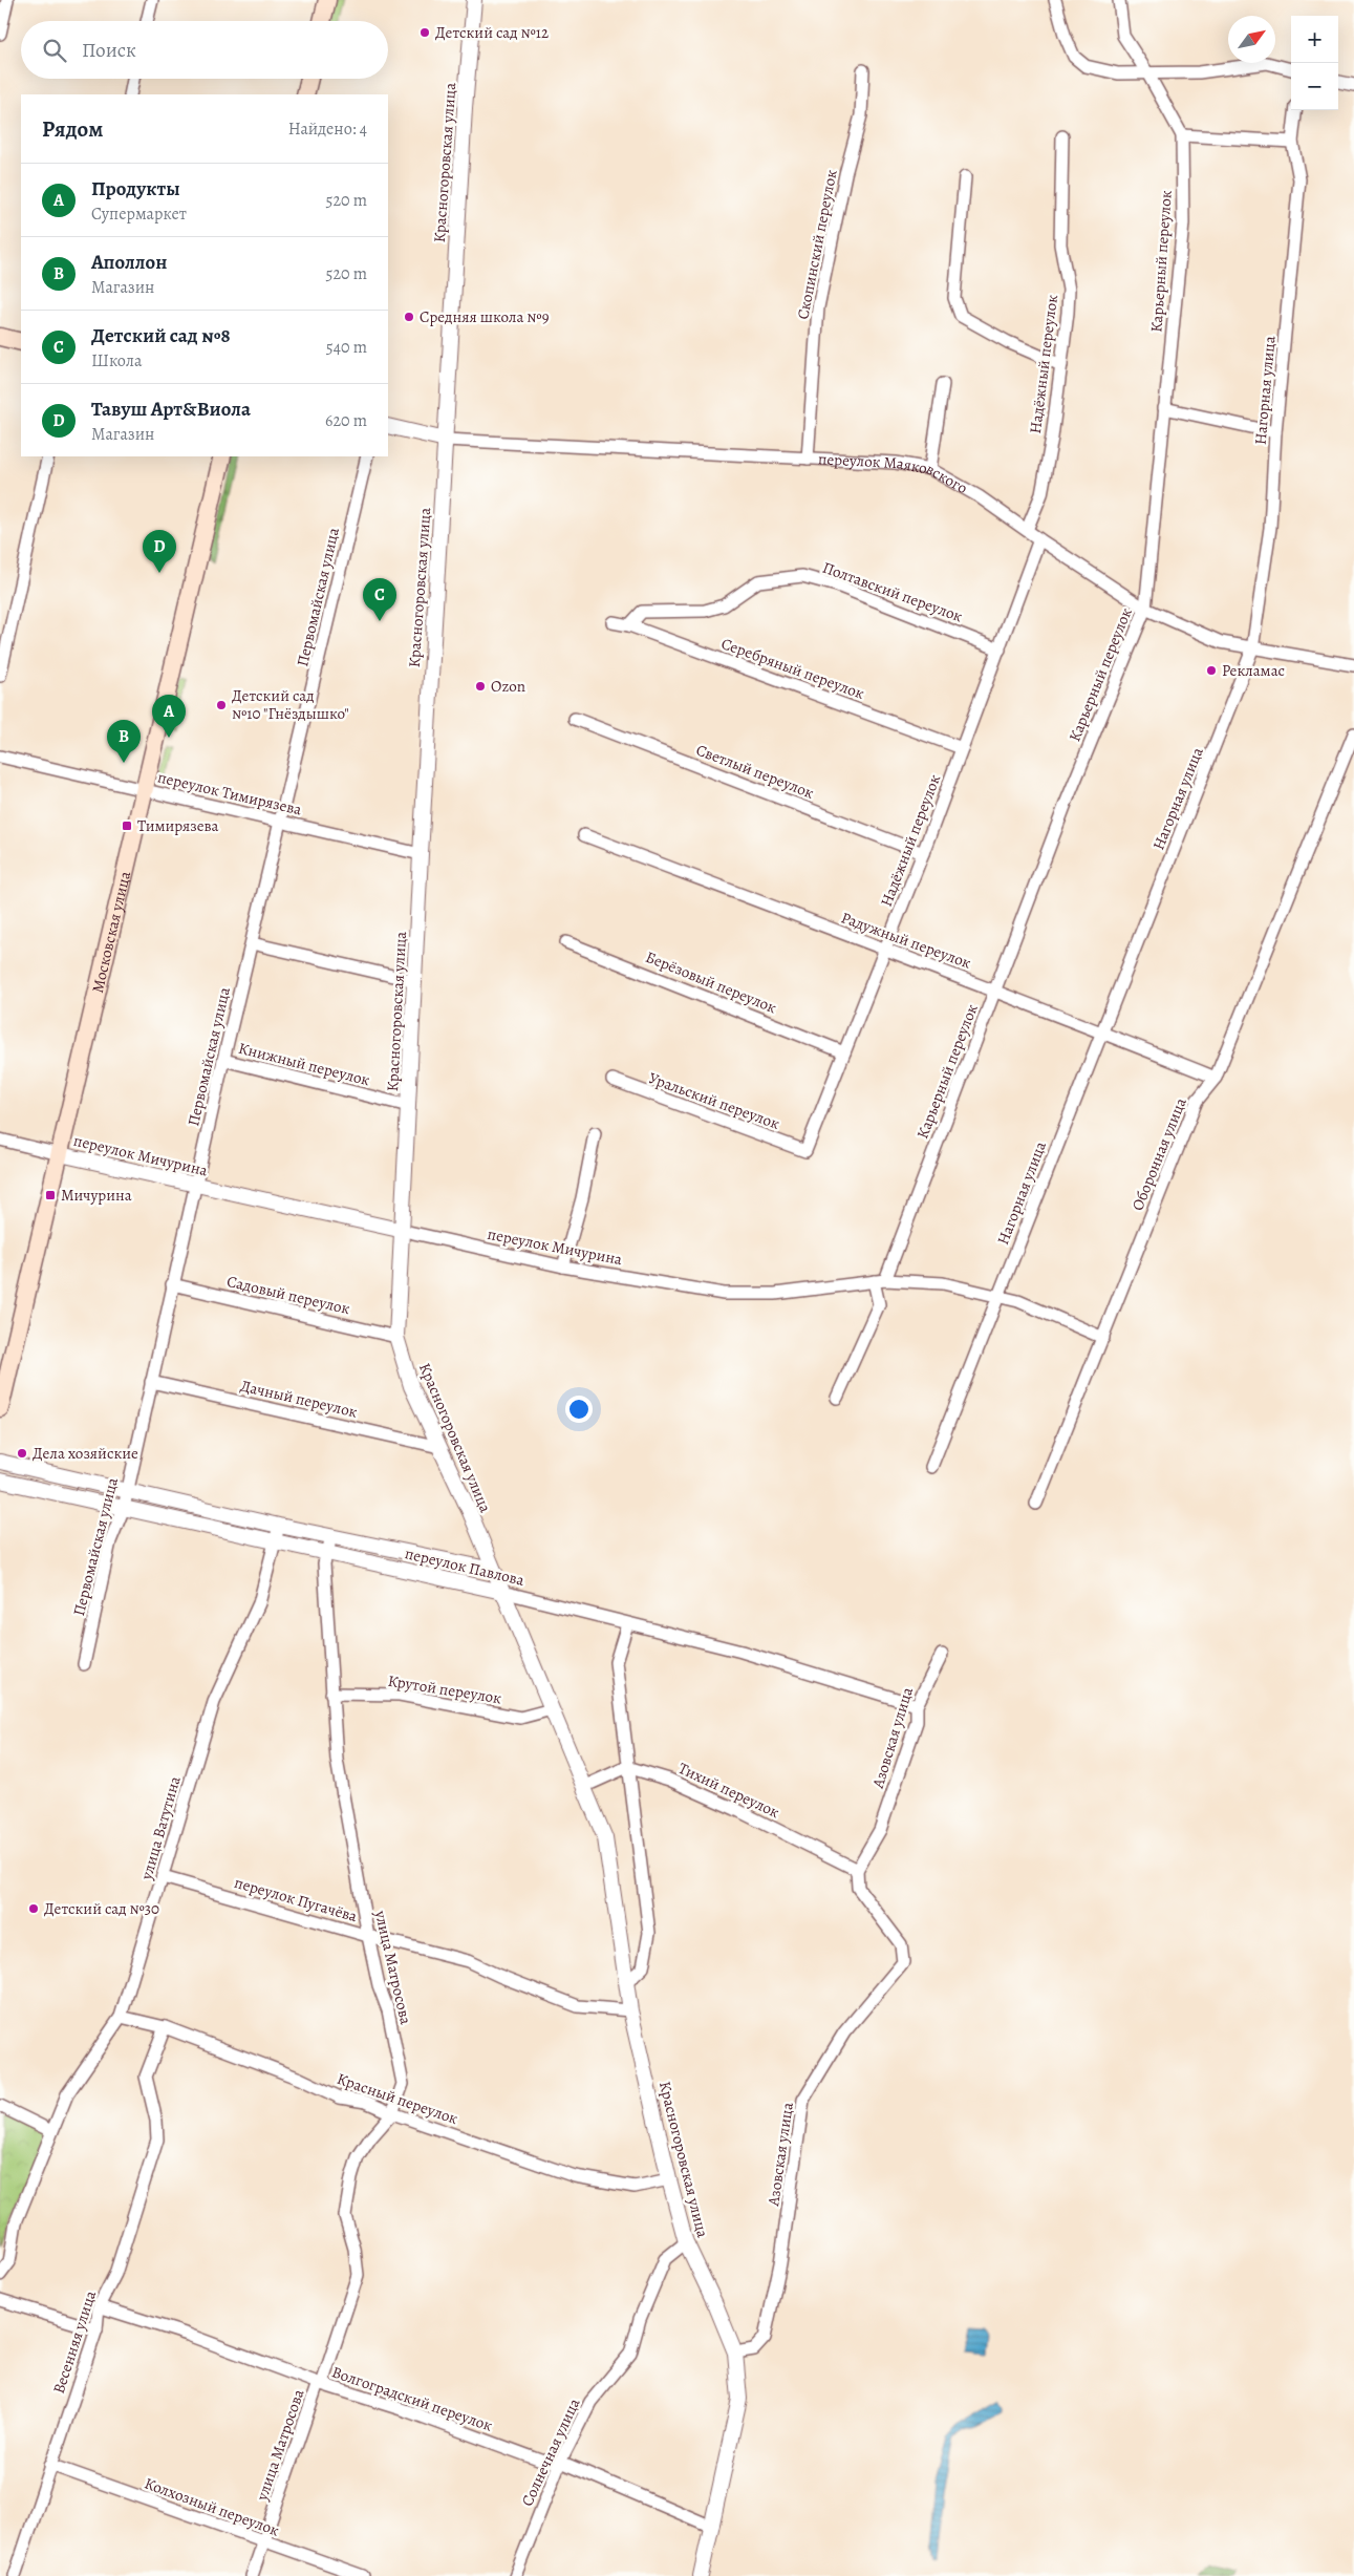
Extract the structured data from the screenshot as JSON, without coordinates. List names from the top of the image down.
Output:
{
  "streets": {
    "main road": ["Московская улица"],
    "street": [
      "Красногоровская улица",
      "Скопинский переулок",
      "Карьерный переулок",
      "Надёжный переулок",
      "Нагорная улица",
      "переулок Маяковского",
      "Полтавский переулок",
      "Первомайская улица",
      "Серебряный переулок",
      "Светлый переулок",
      "переулок Тимирязева",
      "Радужный переулок",
      "Берёзовый переулок",
      "Книжный переулок",
      "Уральский переулок",
      "Оборонная улица",
      "переулок Мичурина",
      "Садовый переулок",
      "Дачный переулок",
      "переулок Павлова",
      "Крутой переулок",
      "Азовская улица",
      "Тихий переулок",
      "улица Ватутина",
      "переулок Пугачёва",
      "улица Матросова",
      "Красный переулок",
      "Весенняя улица",
      "Волгоградский переулок",
      "Солнечная улица",
      "Колхозный переулок"
    ]
  },
  "crossings": [
    ["Красногоровская улица", "переулок Маяковского"],
    ["Красногоровская улица", "переулок Тимирязева"],
    ["Красногоровская улица", "Книжный переулок"],
    ["Красногоровская улица", "переулок Мичурина"],
    ["Красногоровская улица", "Садовый переулок"],
    ["Красногоровская улица", "Дачный переулок"],
    ["Красногоровская улица", "переулок Павлова"],
    ["Красногоровская улица", "Крутой переулок"],
    ["Красногоровская улица", "Азовская улица"],
    ["Красногоровская улица", "переулок Пугачёва"],
    ["Красногоровская улица", "Красный переулок"],
    ["Красногоровская улица", "Волгоградский переулок"],
    ["Красногоровская улица", "Солнечная улица"],
    ["Скопинский переулок", "переулок Маяковского"],
    ["Карьерный переулок", "переулок Маяковского"],
    ["Карьерный переулок", "Радужный переулок"],
    ["Карьерный переулок", "переулок Мичурина"],
    ["Надёжный переулок", "переулок Маяковского"],
    ["Надёжный переулок", "Полтавский переулок"],
    ["Надёжный переулок", "Серебряный переулок"],
    ["Надёжный переулок", "Светлый переулок"],
    ["Надёжный переулок", "Радужный переулок"],
    ["Надёжный переулок", "Берёзовый переулок"],
    ["Надёжный переулок", "Уральский переулок"],
    ["Нагорная улица", "переулок Маяковского"],
    ["Нагорная улица", "Радужный переулок"],
    ["Нагорная улица", "переулок Мичурина"],
    ["Полтавский переулок", "Серебряный переулок"],
    ["Первомайская улица", "переулок Тимирязева"],
    ["Первомайская улица", "Книжный переулок"],
    ["Первомайская улица", "переулок Мичурина"],
    ["Первомайская улица", "Садовый переулок"],
    ["Первомайская улица", "Дачный переулок"],
    ["Первомайская улица", "переулок Павлова"],
    ["переулок Тимирязева", "Московская улица"],
    ["Московская улица", "переулок Мичурина"],
    ["Радужный переулок", "Оборонная улица"],
    ["Оборонная улица", "переулок Мичурина"],
    ["переулок Павлова", "Азовская улица"],
    ["переулок Павлова", "улица Ватутина"],
    ["переулок Павлова", "улица Матросова"],
    ["Крутой переулок", "улица Матросова"],
    ["Азовская улица", "Тихий переулок"],
    ["улица Ватутина", "переулок Пугачёва"],
    ["улица Ватутина", "Красный переулок"],
    ["переулок Пугачёва", "улица Матросова"],
    ["улица Матросова", "Красный переулок"],
    ["улица Матросова", "Волгоградский переулок"],
    ["улица Матросова", "Колхозный переулок"],
    ["Красный переулок", "Весенняя улица"],
    ["Весенняя улица", "Волгоградский переулок"],
    ["Весенняя улица", "Колхозный переулок"],
    ["Волгоградский переулок", "Солнечная улица"]
  ],
  "places": {
    "other": [
      "Детский сад №12",
      "Средняя школа №9",
      "Рекламас",
      "Ozon",
      "Детский сад №10 \"Гнёздышко\"",
      "Дела хозяйские",
      "Детский сад №30"
    ],
    "transit": ["Тимирязева", "Мичурина"]
  },
  "north": "top right",
  "page": {
    "map_buttons": ["+", "−"],
    "search": "Поиск",
    "heading": ["Рядом", "Найдено: 4"],
    "list": [
      {
        "mark": "A",
        "name": "Продукты",
        "note": "Супермаркет",
        "value": "520 m"
      },
      {
        "mark": "B",
        "name": "Аполлон",
        "note": "Магазин",
        "value": "520 m"
      },
      {
        "mark": "C",
        "name": "Детский сад №8",
        "note": "Школа",
        "value": "540 m"
      },
      {
        "mark": "D",
        "name": "Тавуш Арт&Виола",
        "note": "Магазин",
        "value": "620 m"
      }
    ],
    "pins": [
      "D",
      "C",
      "A",
      "B"
    ]
  }
}
